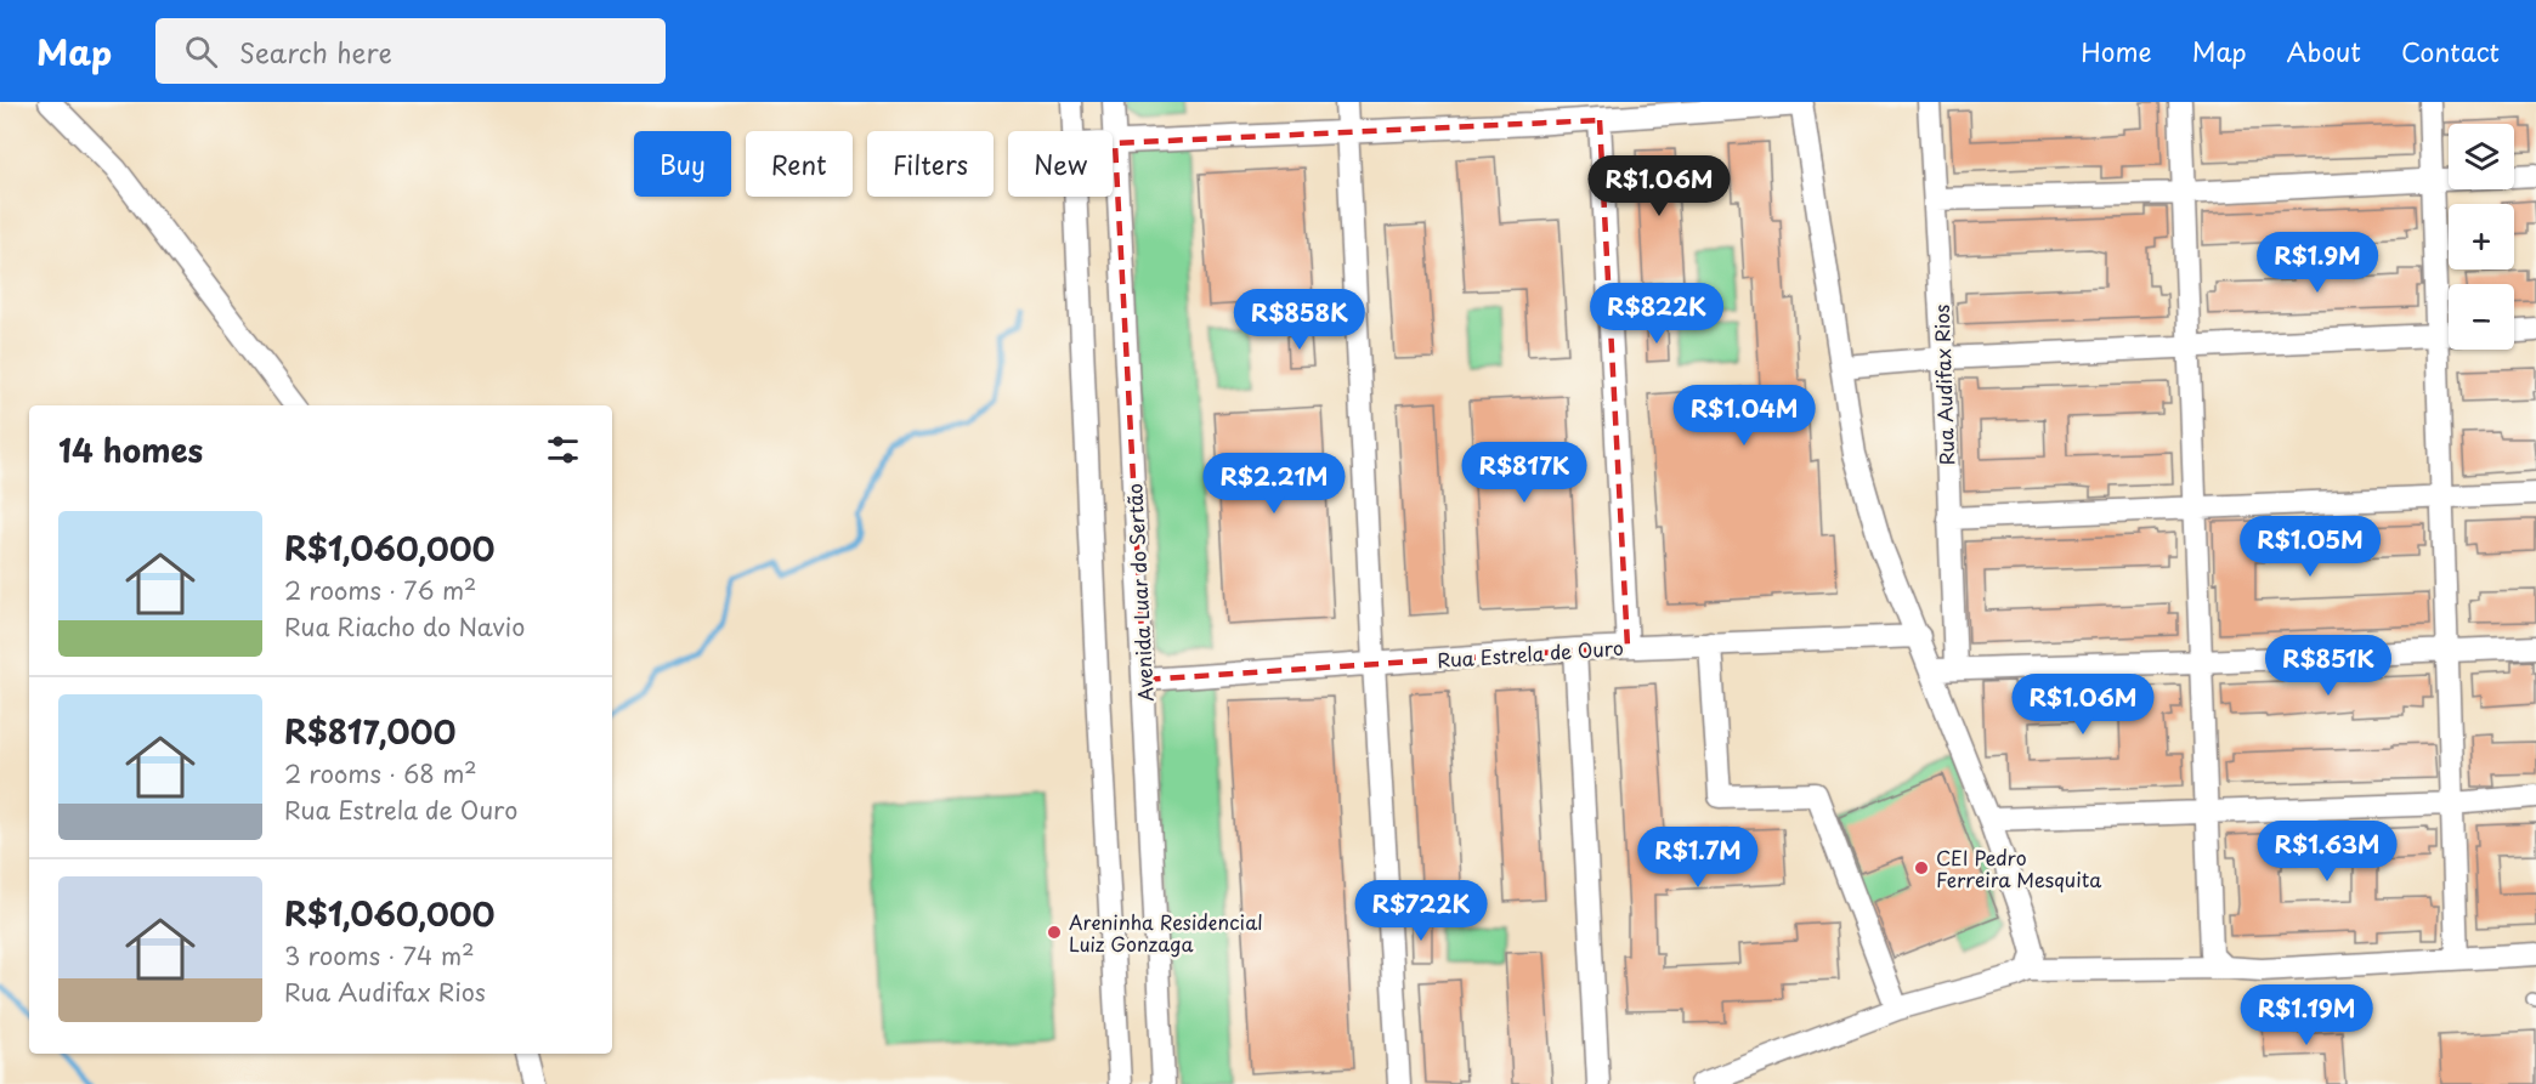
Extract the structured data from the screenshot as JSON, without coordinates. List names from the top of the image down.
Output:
{
  "streets": {
    "street": ["Rua Audifax Rios", "Avenida Luar do Sertão", "Rua Estrela de Ouro"]
  },
  "crossings": [
    ["Avenida Luar do Sertão", "Rua Estrela de Ouro"]
  ],
  "places": ["CEI Pedro Ferreira Mesquita", "Areninha Residencial Luiz Gonzaga"],
  "page": {
    "header": "Map",
    "search": "Search here",
    "nav": [
      "Home",
      "Map",
      "About",
      "Contact"
    ],
    "map_buttons": ["+", "−"],
    "chip": [
      "Buy",
      "Rent",
      "Filters",
      "New"
    ],
    "price": [
      "R$1.06M",
      "R$1.9M",
      "R$822K",
      "R$858K",
      "R$1.04M",
      "R$817K",
      "R$2.21M",
      "R$1.05M",
      "R$851K",
      "R$1.06M",
      "R$1.63M",
      "R$1.7M",
      "R$722K",
      "R$1.19M"
    ],
    "heading": "14 homes",
    "list": [
      {
        "name": "R$1,060,000",
        "note": "2 rooms · 76 m² · Rua Riacho do Navio"
      },
      {
        "name": "R$817,000",
        "note": "2 rooms · 68 m² · Rua Estrela de Ouro"
      },
      {
        "name": "R$1,060,000",
        "note": "3 rooms · 74 m² · Rua Audifax Rios"
      }
    ]
  }
}
